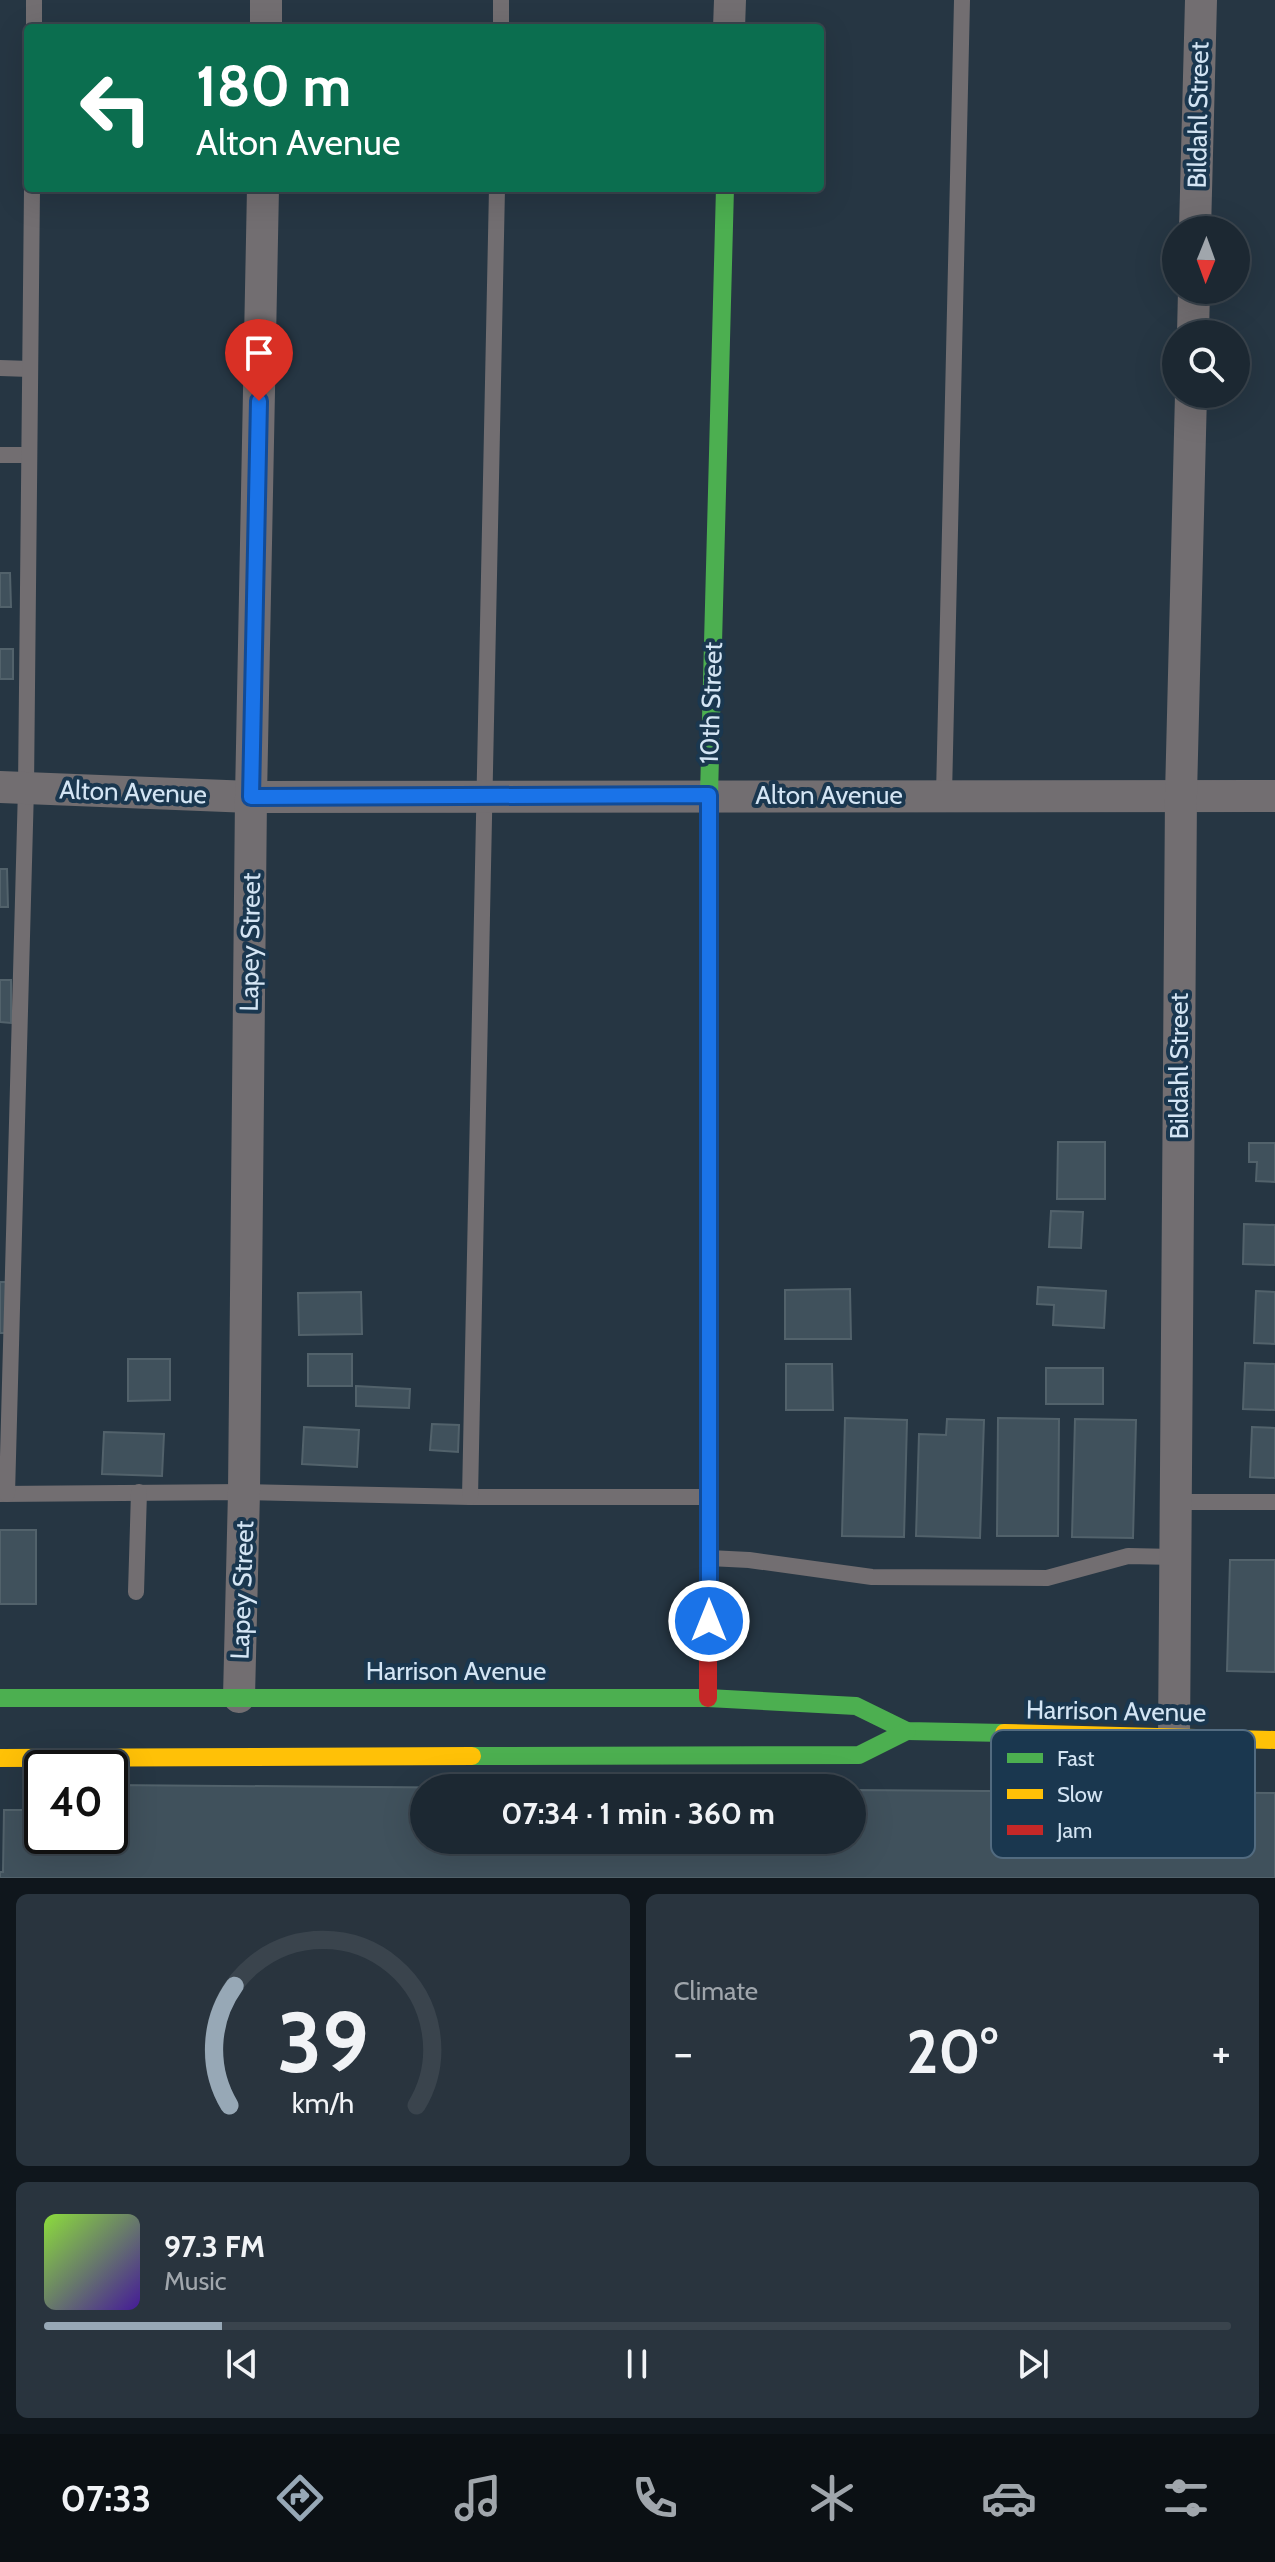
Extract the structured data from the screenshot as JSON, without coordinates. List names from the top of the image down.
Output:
{
  "streets": {
    "main road": ["10th Street", "Harrison Avenue"],
    "street": ["Bildahl Street", "Alton Avenue", "Lapey Street"]
  },
  "crossings": [
    ["Bildahl Street", "Alton Avenue"],
    ["10th Street", "Alton Avenue"],
    ["10th Street", "Harrison Avenue"],
    ["Alton Avenue", "Lapey Street"],
    ["Lapey Street", "Harrison Avenue"]
  ],
  "legend": ["Fast", "Slow", "Jam"],
  "north": "bottom",
  "page": {
    "turn": ["180 m", "Alton Avenue"],
    "limit": "40",
    "trip": "07:34 · 1 min · 360 m",
    "tile": "Climate",
    "heat": ["−", "20°", "+"],
    "song": ["97.3 FM", "Music"],
    "tabs": "07:33",
    "gauge": ["39", "km/h"]
  }
}
